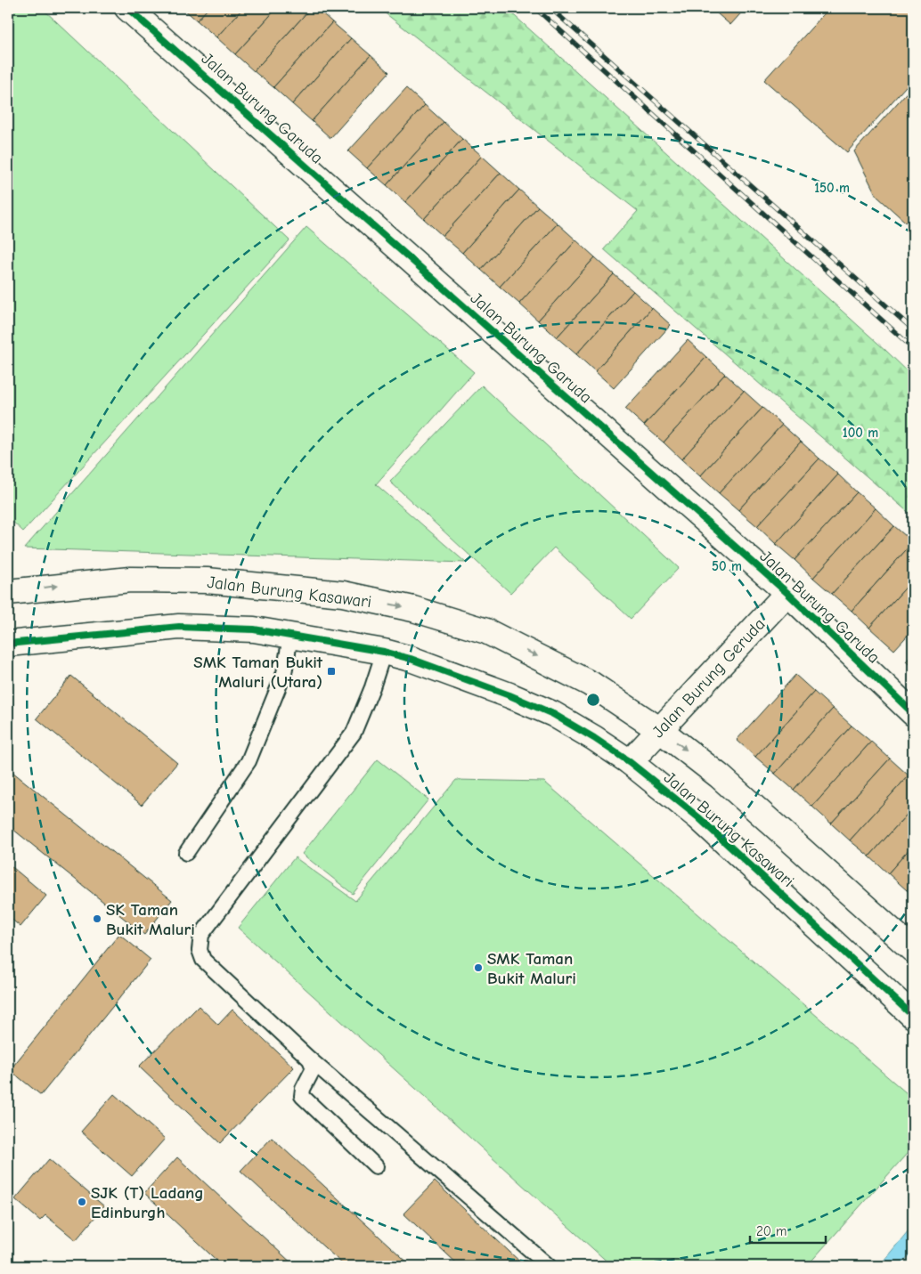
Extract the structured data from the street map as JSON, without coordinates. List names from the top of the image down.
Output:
{
  "streets": {
    "street": ["Jalan Burung Garuda", "Jalan Burung Kasawari", "Jalan Burung Geruda"]
  },
  "crossings": [
    ["Jalan Burung Garuda", "Jalan Burung Geruda"],
    ["Jalan Burung Kasawari", "Jalan Burung Geruda"]
  ],
  "places": {
    "transit": ["SMK Taman Bukit Maluri (Utara)"],
    "other": ["SK Taman Bukit Maluri", "SMK Taman Bukit Maluri", "SJK (T) Ladang Edinburgh"]
  },
  "scale_bar": "20 m",
  "rings": ["150 m", "100 m", "50 m"]
}
